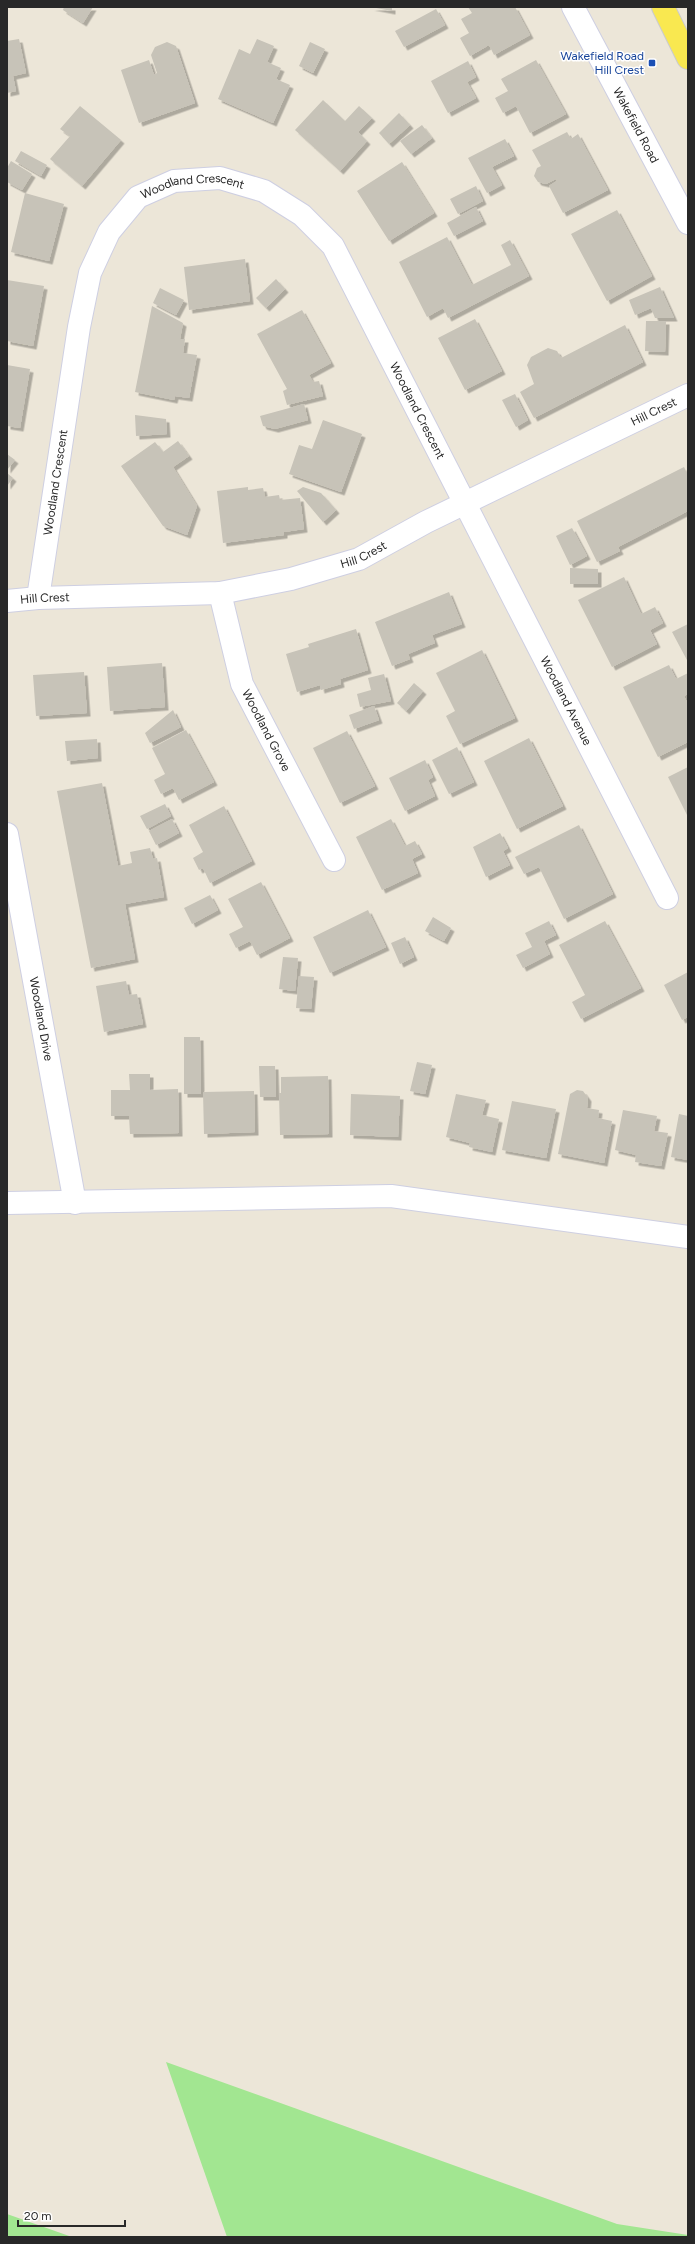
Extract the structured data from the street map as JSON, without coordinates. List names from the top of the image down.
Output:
{
  "streets": {
    "street": [
      "Wakefield Road",
      "Woodland Crescent",
      "Hill Crest",
      "Woodland Avenue",
      "Woodland Grove",
      "Woodland Drive"
    ]
  },
  "crossings": [
    ["Woodland Crescent", "Hill Crest"],
    ["Woodland Crescent", "Woodland Avenue"],
    ["Hill Crest", "Woodland Avenue"],
    ["Hill Crest", "Woodland Grove"]
  ],
  "places": {
    "transit": ["Wakefield Road Hill Crest"]
  },
  "scale_bar": "20 m"
}
